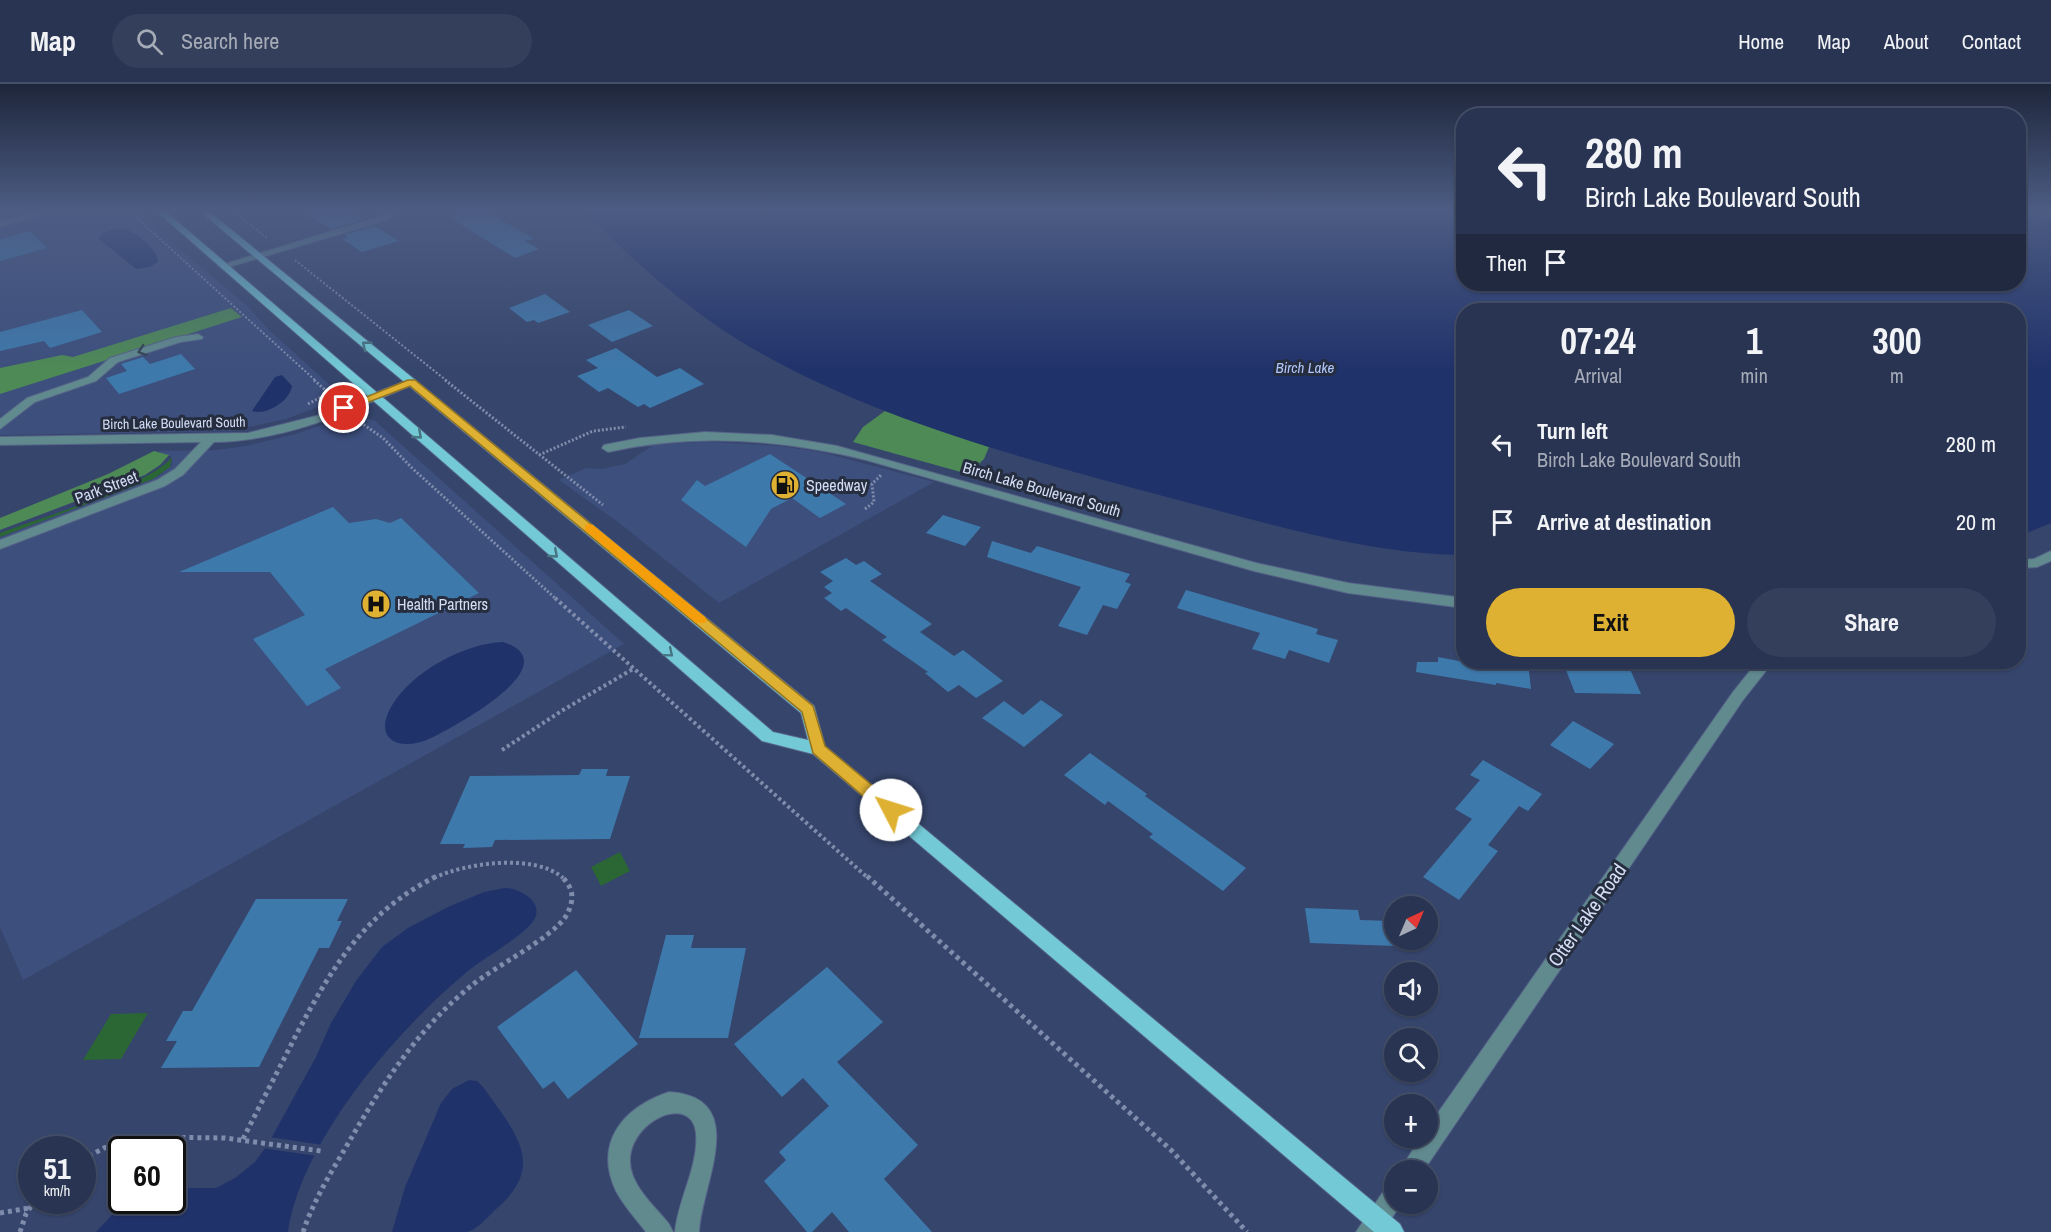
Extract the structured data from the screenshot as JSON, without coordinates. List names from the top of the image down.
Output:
{
  "streets": {
    "street": ["Birch Lake Boulevard South", "Park Street", "Otter Lake Road"]
  },
  "crossings": [
    ["Birch Lake Boulevard South", "Park Street"]
  ],
  "water": ["Birch Lake"],
  "places": {
    "fuel station": ["Speedway"],
    "hospital": ["Health Partners"]
  },
  "north": "top right",
  "page": {
    "header": "Map",
    "search": "Search here",
    "nav": [
      "Home",
      "Map",
      "About",
      "Contact"
    ],
    "turn": ["280 m", "Birch Lake Boulevard South"],
    "then": "Then",
    "eta": [
      "07:24",
      "Arrival",
      "1",
      "min",
      "300",
      "m"
    ],
    "list": [
      {
        "name": "Turn left",
        "note": "Birch Lake Boulevard South",
        "value": "280 m"
      },
      {
        "name": "Arrive at destination",
        "value": "20 m"
      }
    ],
    "buttons": ["Exit", "Share"],
    "map_buttons": ["+", "−"],
    "speed": "51 km/h",
    "limit": "60"
  }
}
